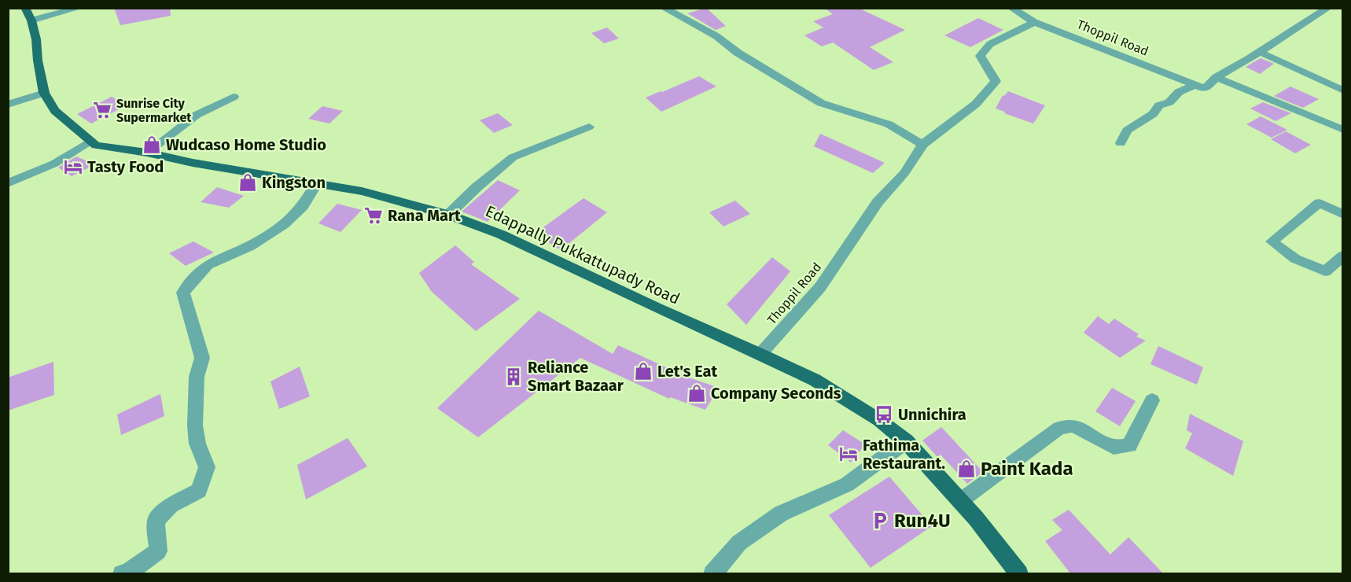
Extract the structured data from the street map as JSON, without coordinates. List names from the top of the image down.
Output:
{
  "streets": {
    "main road": ["Edappally Pukkattupady Road"],
    "street": ["Thoppil Road"]
  },
  "crossings": [
    ["Thoppil Road", "Edappally Pukkattupady Road"]
  ],
  "places": {
    "supermarket": ["Sunrise City Supermarket", "Rana Mart"],
    "shop": [
      "Wudcaso Home Studio",
      "Kingston",
      "Let's Eat",
      "Company Seconds",
      "Paint Kada"
    ],
    "hotel": ["Tasty Food", "Fathima Restaurant."],
    "building": ["Reliance Smart Bazaar"],
    "bus stop": ["Unnichira"],
    "parking": ["Run4U"]
  }
}
